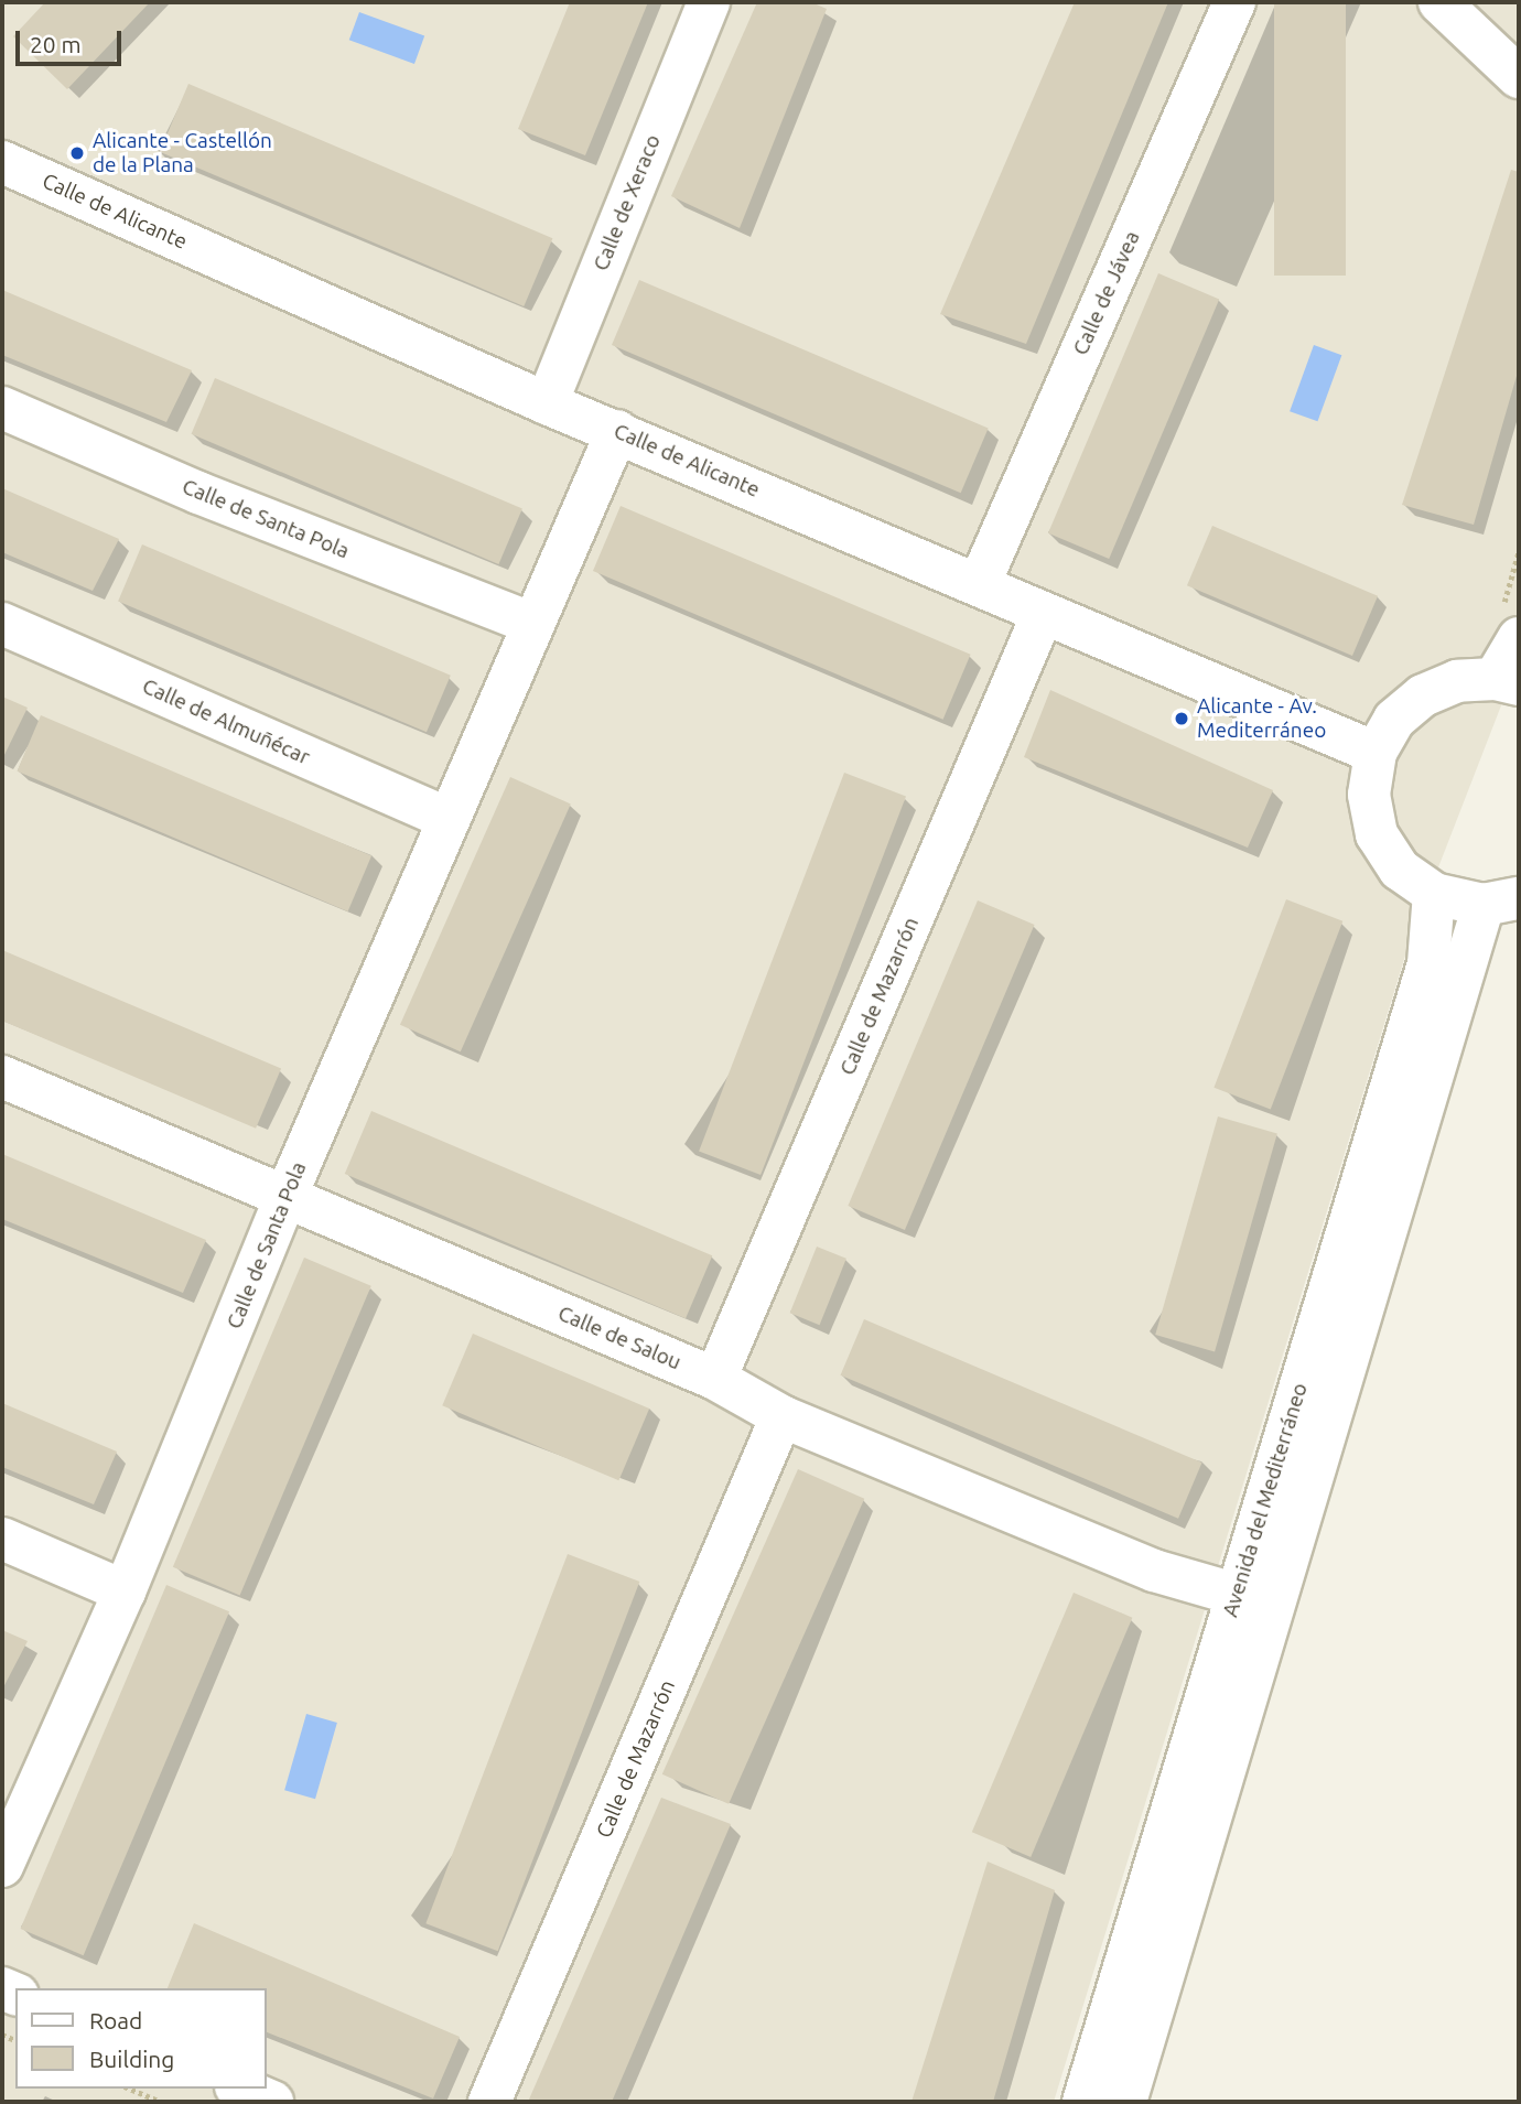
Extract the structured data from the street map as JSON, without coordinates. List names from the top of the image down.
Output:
{
  "streets": {
    "street": [
      "Calle de Xeraco",
      "Calle de Alicante",
      "Calle de Jávea",
      "Calle de Santa Pola",
      "Calle de Almuñécar",
      "Calle de Mazarrón",
      "Calle de Salou",
      "Avenida del Mediterráneo"
    ]
  },
  "crossings": [
    ["Calle de Xeraco", "Calle de Alicante"],
    ["Calle de Alicante", "Calle de Jávea"],
    ["Calle de Alicante", "Calle de Santa Pola"],
    ["Calle de Alicante", "Calle de Mazarrón"],
    ["Calle de Santa Pola", "Calle de Almuñécar"],
    ["Calle de Santa Pola", "Calle de Salou"],
    ["Calle de Mazarrón", "Calle de Salou"],
    ["Calle de Salou", "Avenida del Mediterráneo"]
  ],
  "places": ["Alicante - Castellón de la Plana", "Alicante - Av. Mediterráneo"],
  "legend": ["Road", "Building"],
  "scale_bar": "20 m"
}
